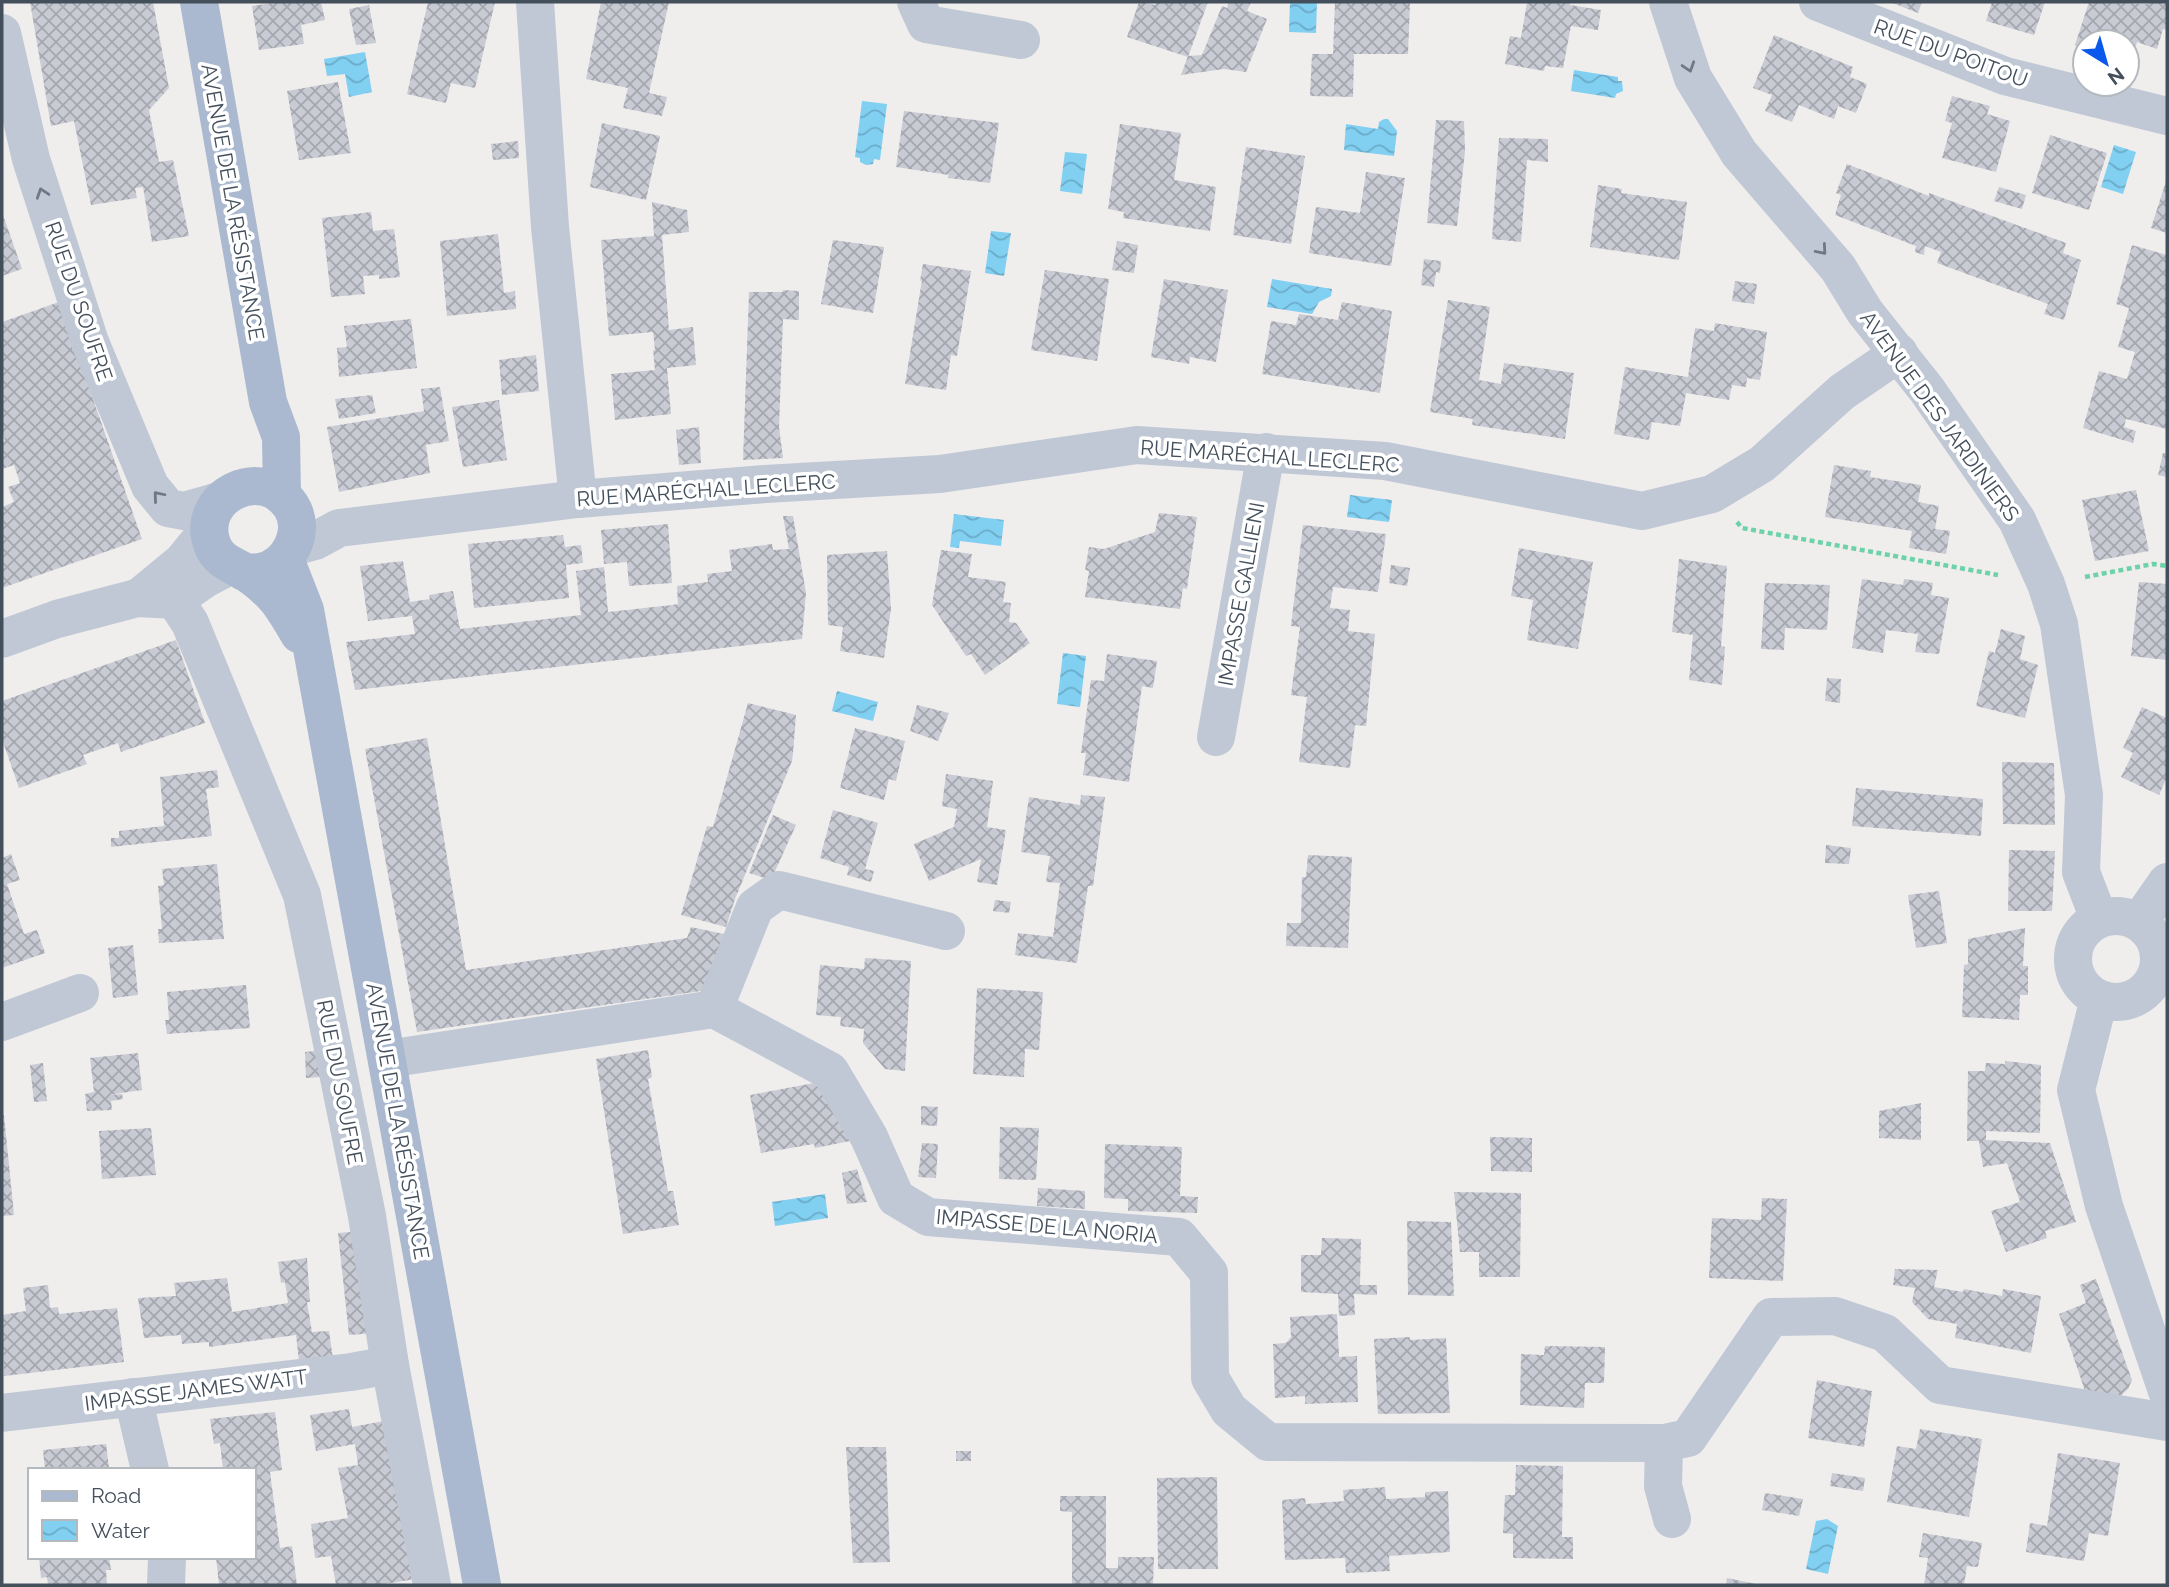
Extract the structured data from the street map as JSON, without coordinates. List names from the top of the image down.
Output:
{
  "streets": {
    "main road": ["AVENUE DE LA RÉSISTANCE"],
    "street": [
      "RUE DU POITOU",
      "RUE DU SOUFRE",
      "AVENUE DES JARDINIERS",
      "RUE MARÉCHAL LECLERC",
      "IMPASSE GALLIENI",
      "IMPASSE DE LA NORIA",
      "IMPASSE JAMES WATT"
    ]
  },
  "crossings": [
    ["AVENUE DE LA RÉSISTANCE", "RUE DU SOUFRE"],
    ["AVENUE DE LA RÉSISTANCE", "RUE MARÉCHAL LECLERC"],
    ["RUE DU SOUFRE", "RUE MARÉCHAL LECLERC"],
    ["RUE DU SOUFRE", "IMPASSE JAMES WATT"],
    ["AVENUE DES JARDINIERS", "RUE MARÉCHAL LECLERC"],
    ["RUE MARÉCHAL LECLERC", "IMPASSE GALLIENI"]
  ],
  "one_way": ["AVENUE DES JARDINIERS"],
  "legend": ["Road", "Water"],
  "north": "bottom right"
}
